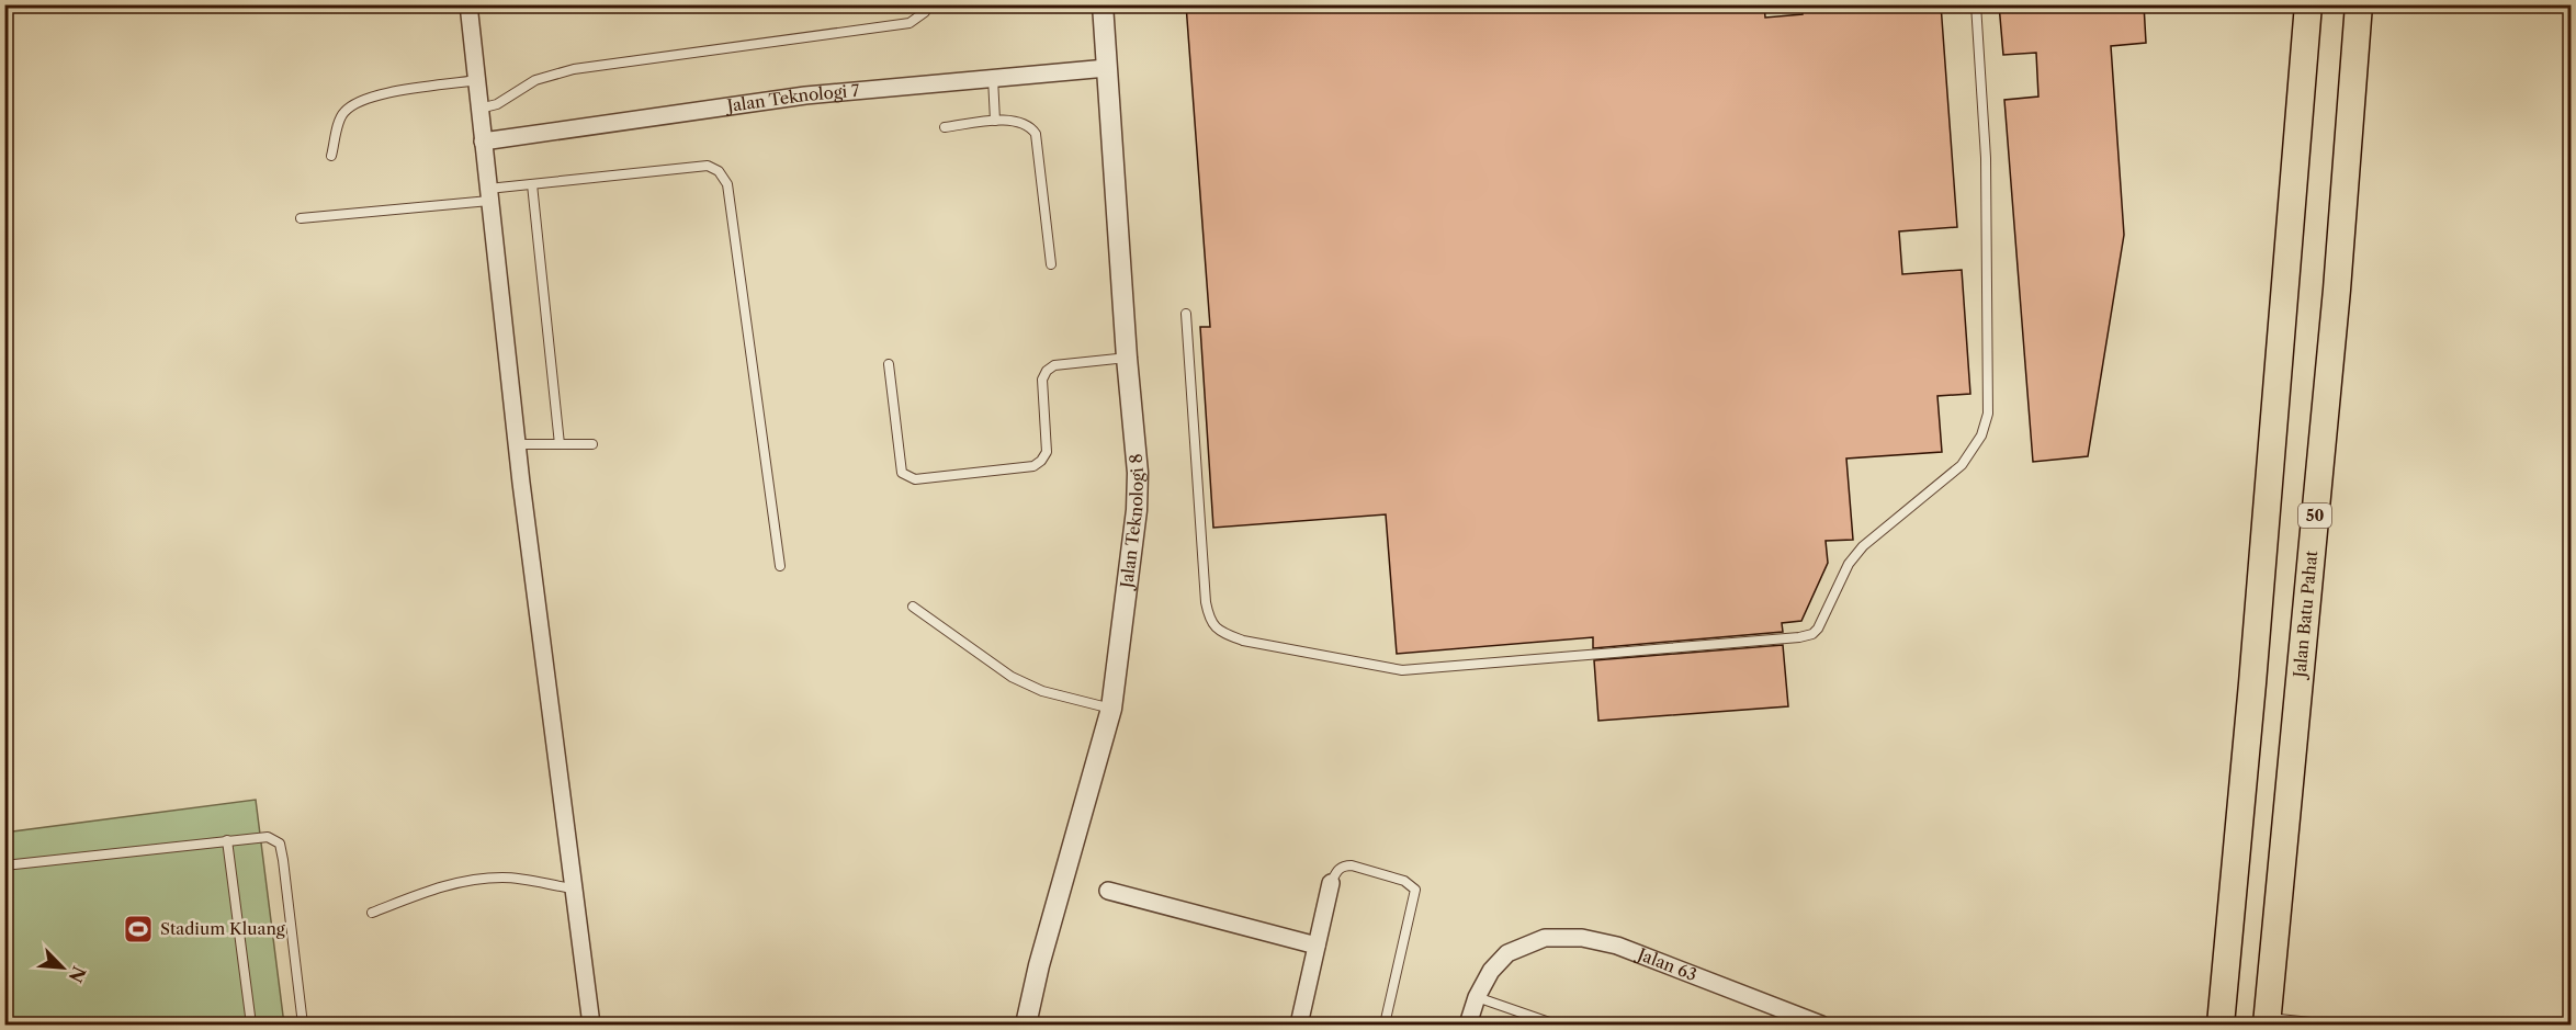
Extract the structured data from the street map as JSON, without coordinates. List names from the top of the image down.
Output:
{
  "streets": {
    "highway": ["50", "Jalan Batu Pahat"],
    "street": ["Jalan Teknologi 7", "Jalan Teknologi 8", "Jalan 63"]
  },
  "crossings": [
    ["Jalan Teknologi 7", "Jalan Teknologi 8"]
  ],
  "places": {
    "sports": ["Stadium Kluang"]
  },
  "north": "bottom right"
}
